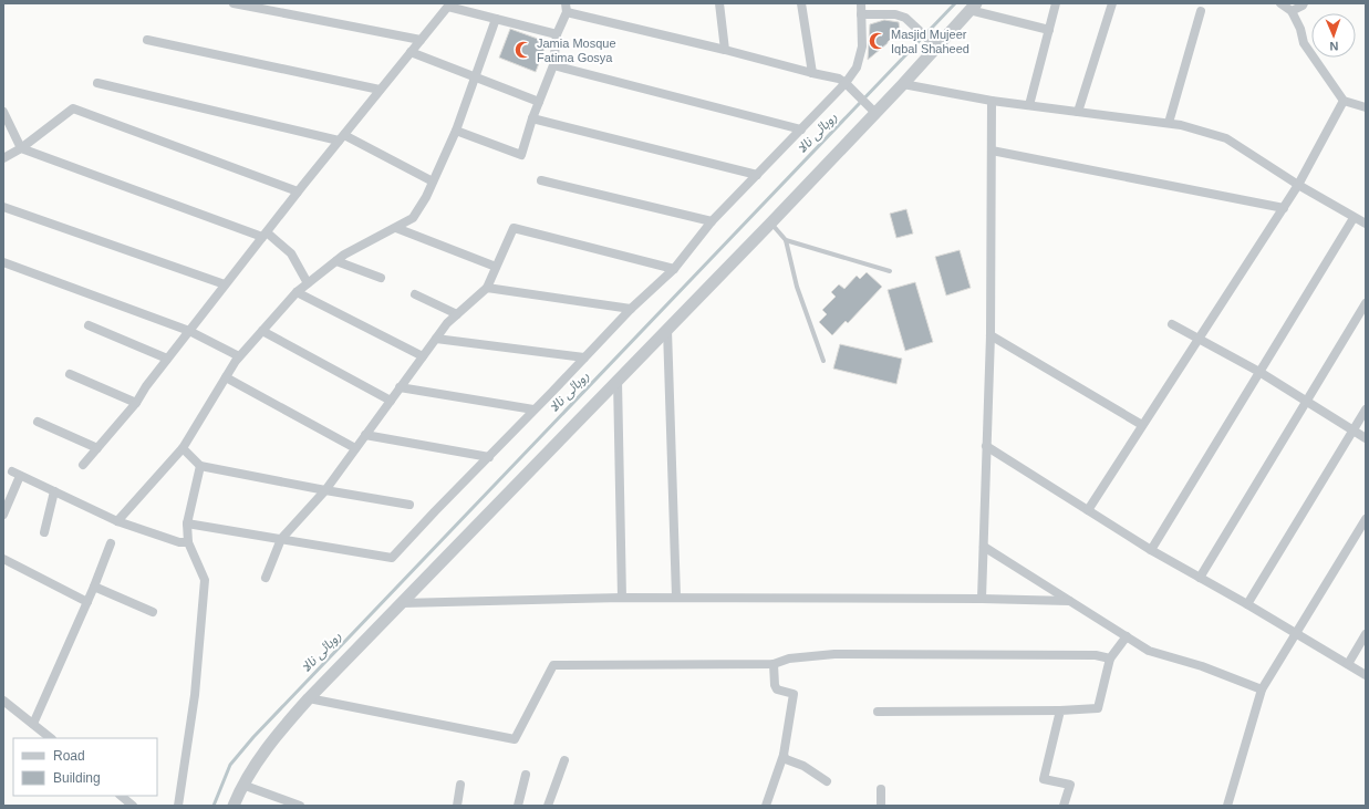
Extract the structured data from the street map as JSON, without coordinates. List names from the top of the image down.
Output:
{
  "water": ["روہائی نالا"],
  "places": {
    "mosque": ["Masjid Mujeer Iqbal Shaheed", "Jamia Mosque Fatima Gosya"]
  },
  "legend": ["Road", "Building"],
  "north": "bottom"
}
